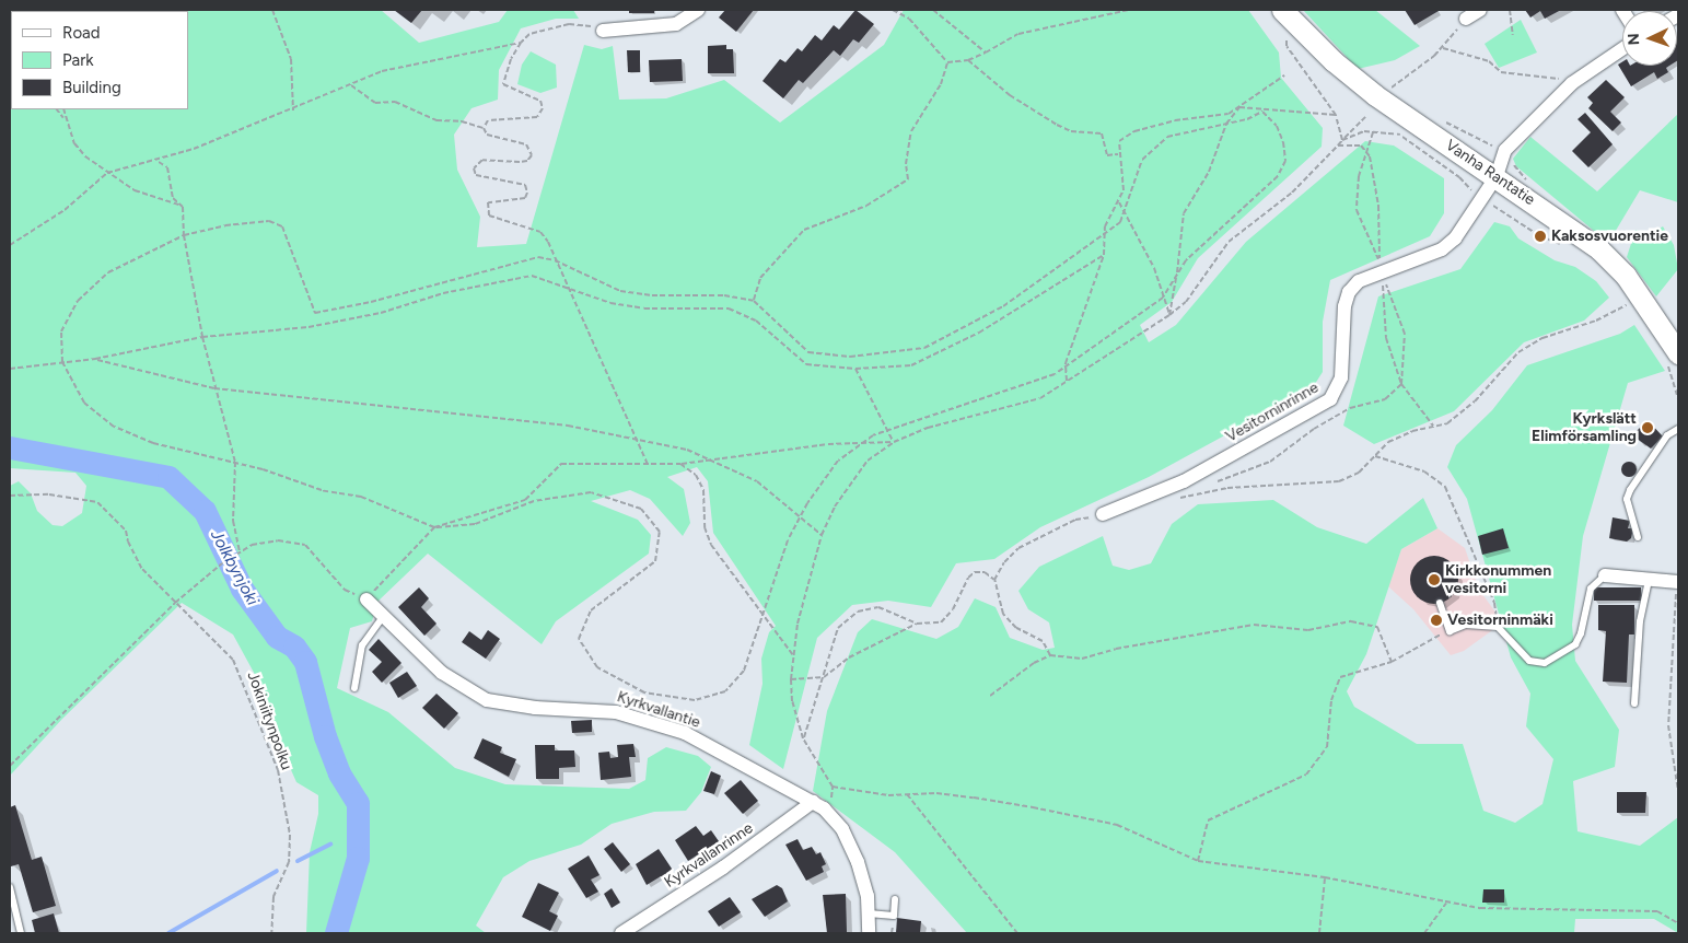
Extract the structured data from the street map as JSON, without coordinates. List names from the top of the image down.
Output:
{
  "streets": {
    "main road": ["Vanha Rantatie"],
    "street": ["Vesitorninrinne", "Kyrkvallantie", "Kyrkvallanrinne"],
    "path": ["Jokiniitynpolku"]
  },
  "crossings": [
    ["Vanha Rantatie", "Vesitorninrinne"],
    ["Kyrkvallantie", "Kyrkvallanrinne"]
  ],
  "water": ["Jolkbynjoki"],
  "places": [
    "Kaksosvuorentie",
    "Kyrkslätt Elimförsamling",
    "Kirkkonummen vesitorni",
    "Vesitorninmäki"
  ],
  "legend": ["Road", "Park", "Building"],
  "north": "left"
}
